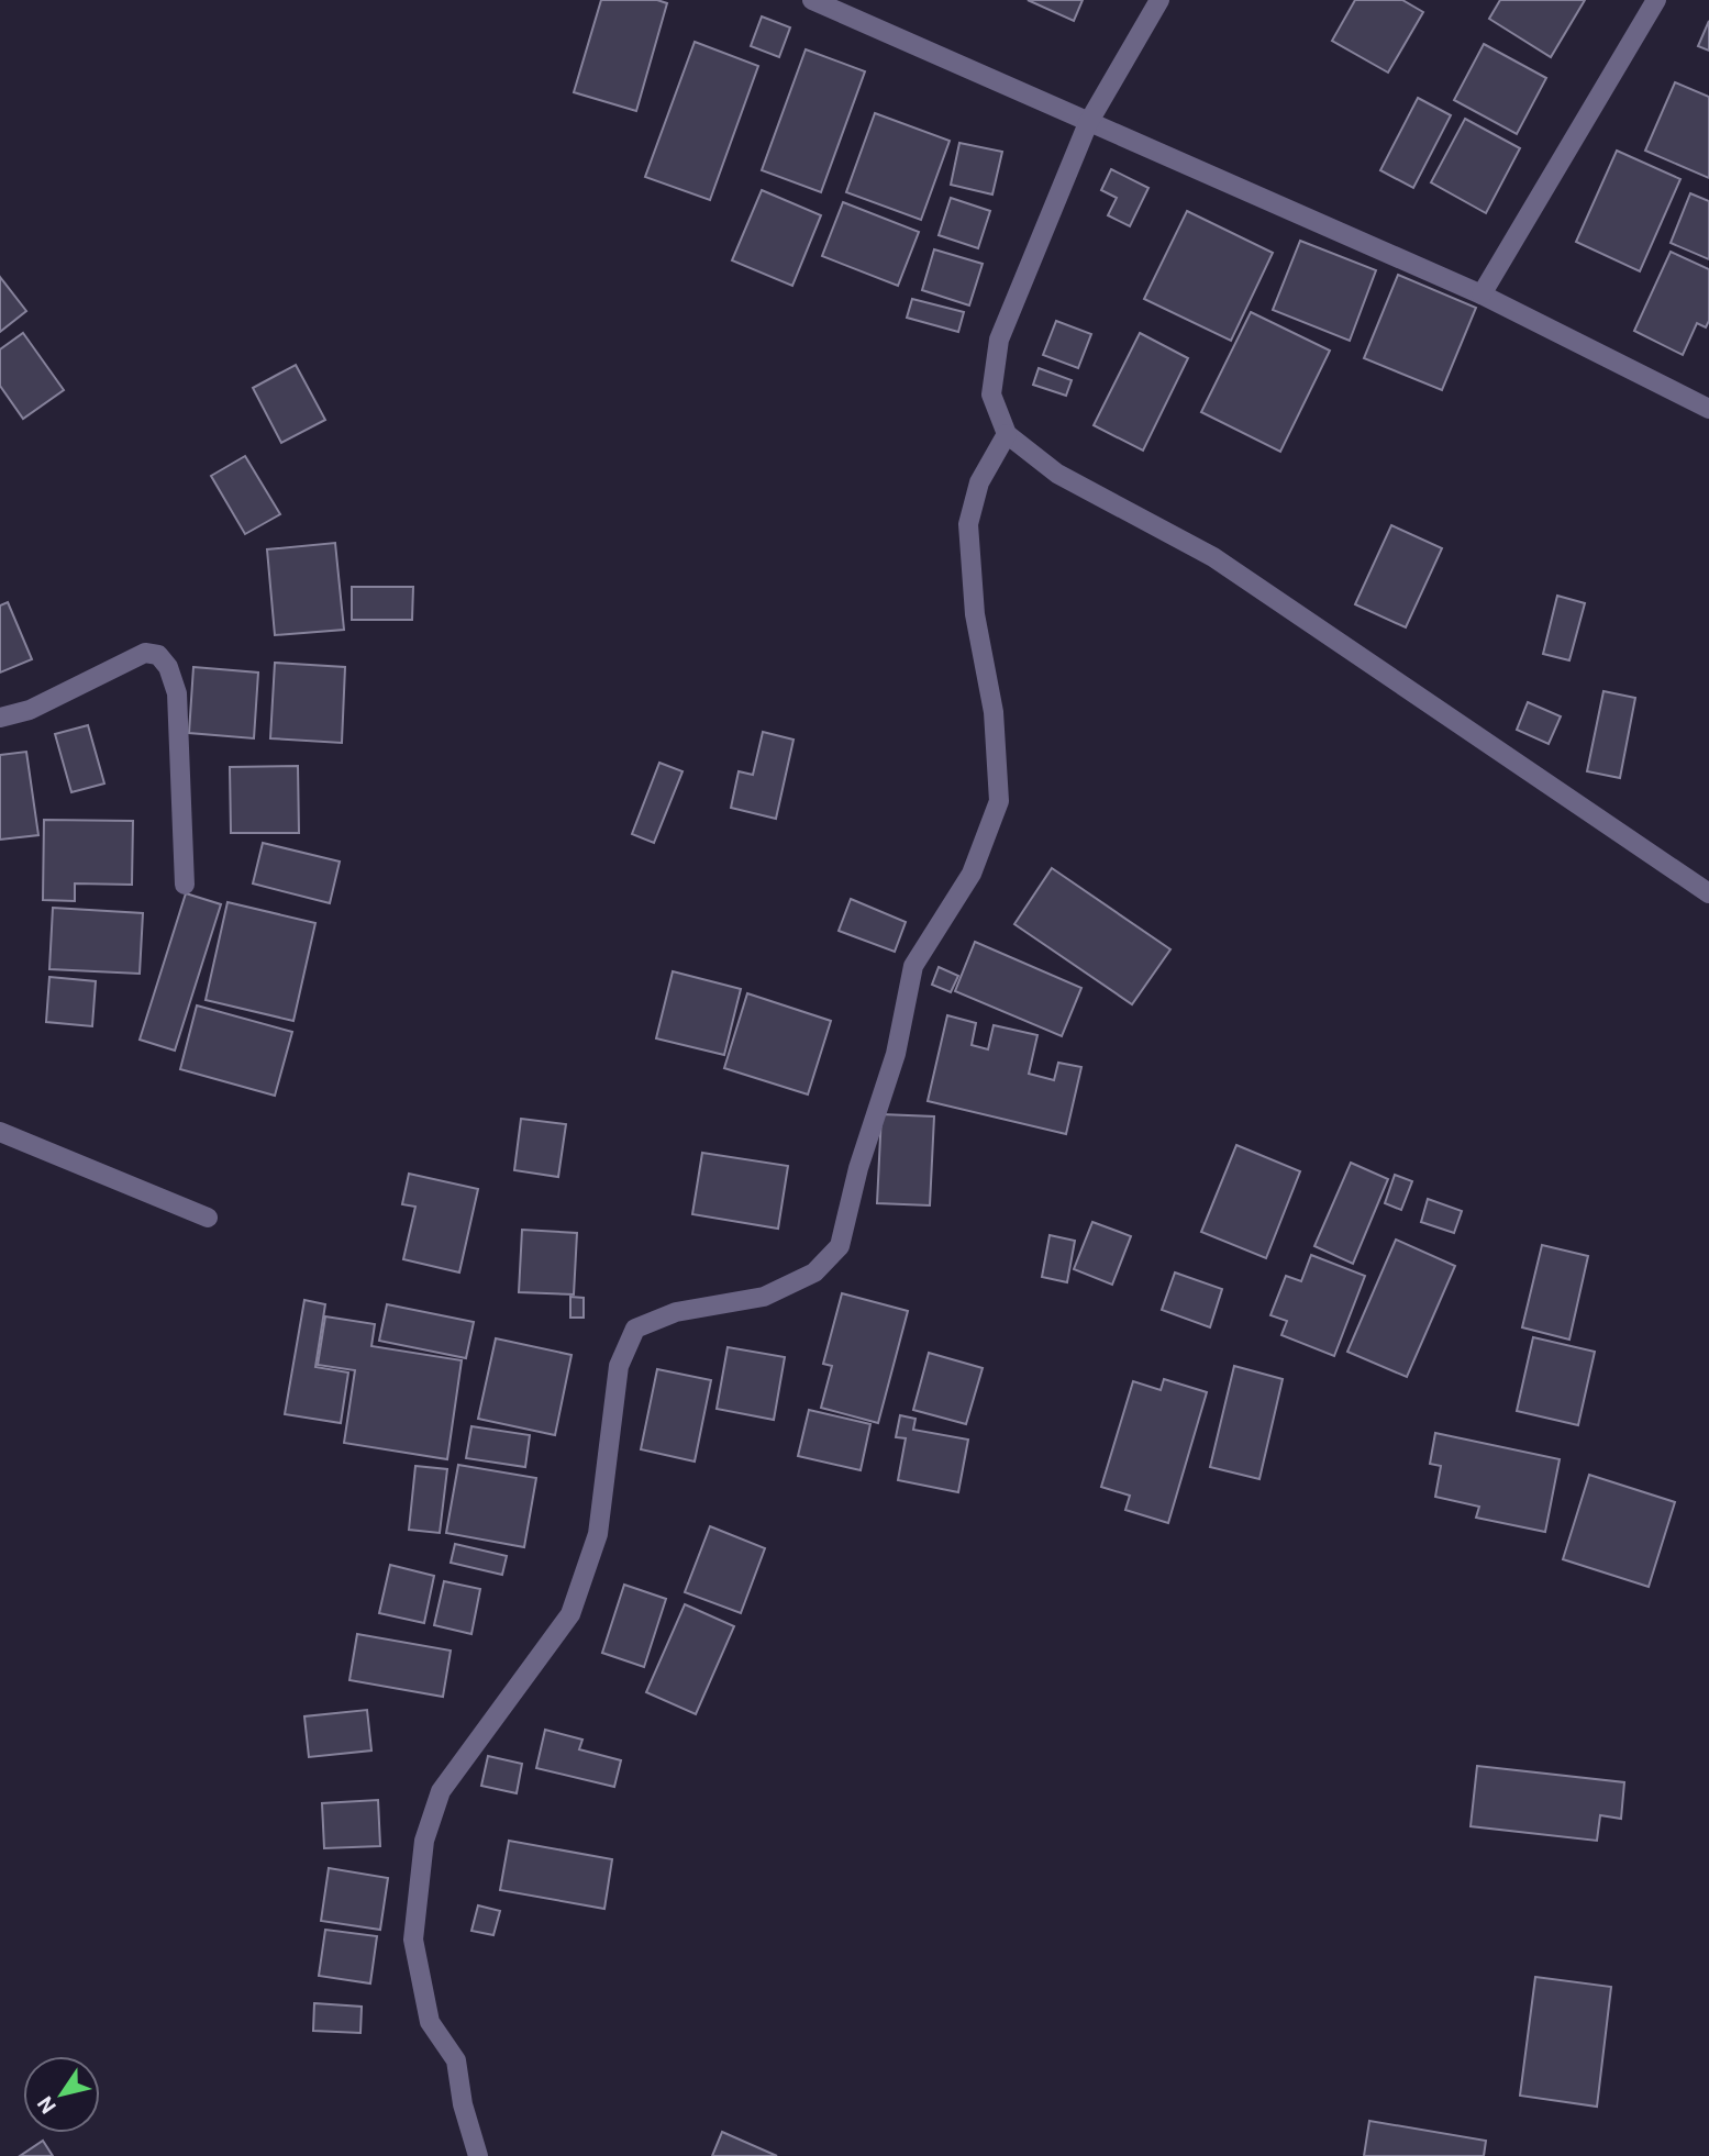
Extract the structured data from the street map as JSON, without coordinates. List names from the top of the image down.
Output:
{
  "north": "bottom left"
}
